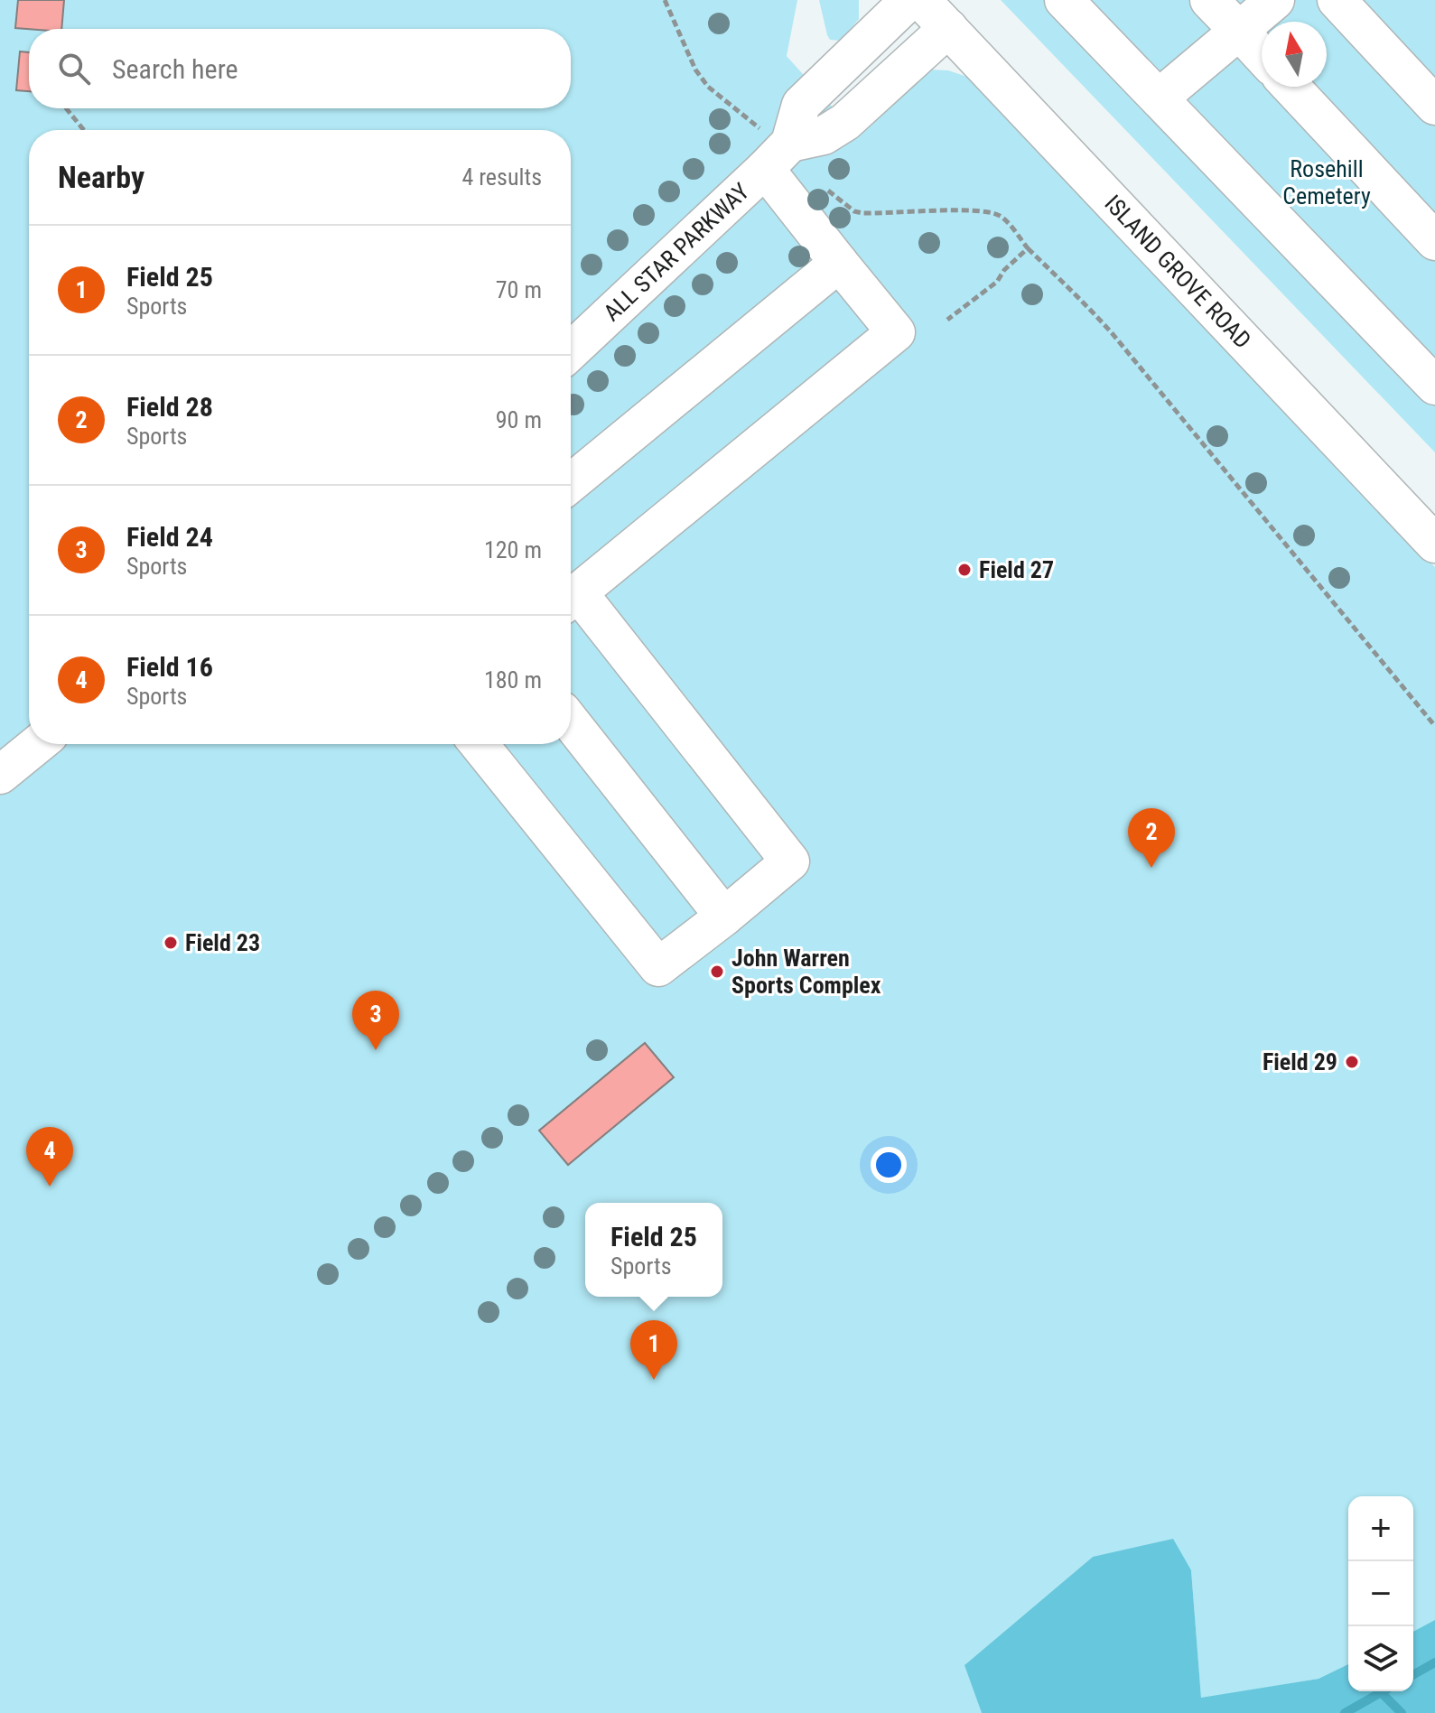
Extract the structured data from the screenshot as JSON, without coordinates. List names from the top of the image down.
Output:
{
  "streets": {
    "street": ["ALL STAR PARKWAY", "ISLAND GROVE ROAD"]
  },
  "crossings": [
    ["ALL STAR PARKWAY", "ISLAND GROVE ROAD"]
  ],
  "parks": ["Rosehill Cemetery"],
  "places": [
    "Field 27",
    "Field 23",
    "John Warren Sports Complex",
    "Field 29"
  ],
  "north": "top",
  "page": {
    "search": "Search here",
    "heading": ["Nearby", "4 results"],
    "list": [
      {
        "mark": "1",
        "name": "Field 25",
        "note": "Sports",
        "value": "70 m"
      },
      {
        "mark": "2",
        "name": "Field 28",
        "note": "Sports",
        "value": "90 m"
      },
      {
        "mark": "3",
        "name": "Field 24",
        "note": "Sports",
        "value": "120 m"
      },
      {
        "mark": "4",
        "name": "Field 16",
        "note": "Sports",
        "value": "180 m"
      }
    ],
    "pins": [
      "2",
      "3",
      "4",
      "1"
    ],
    "popup": ["Field 25", "Sports"],
    "map_buttons": ["+", "−"]
  }
}
